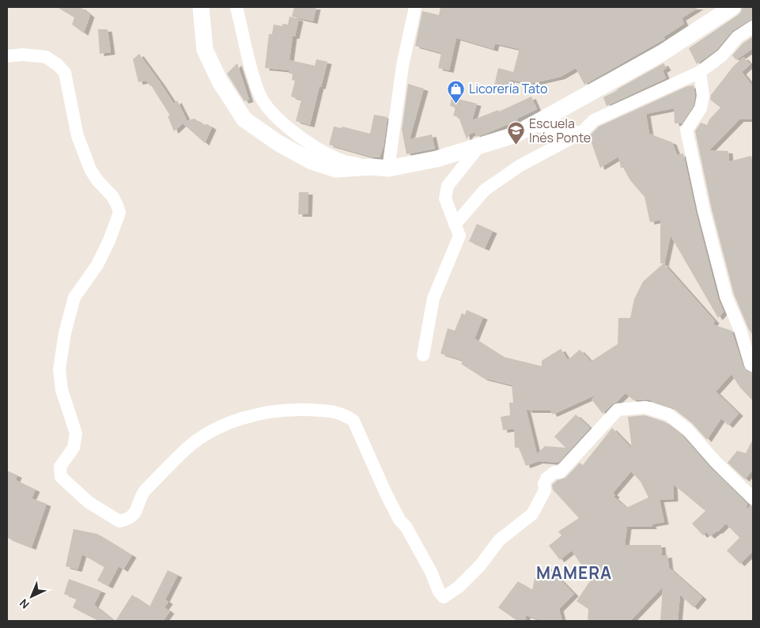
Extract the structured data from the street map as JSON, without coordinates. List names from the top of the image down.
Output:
{
  "districts": ["MAMERA"],
  "places": {
    "shop": ["Licorería Tato"],
    "school or university": ["Escuela Inés Ponte"]
  },
  "north": "bottom left"
}
